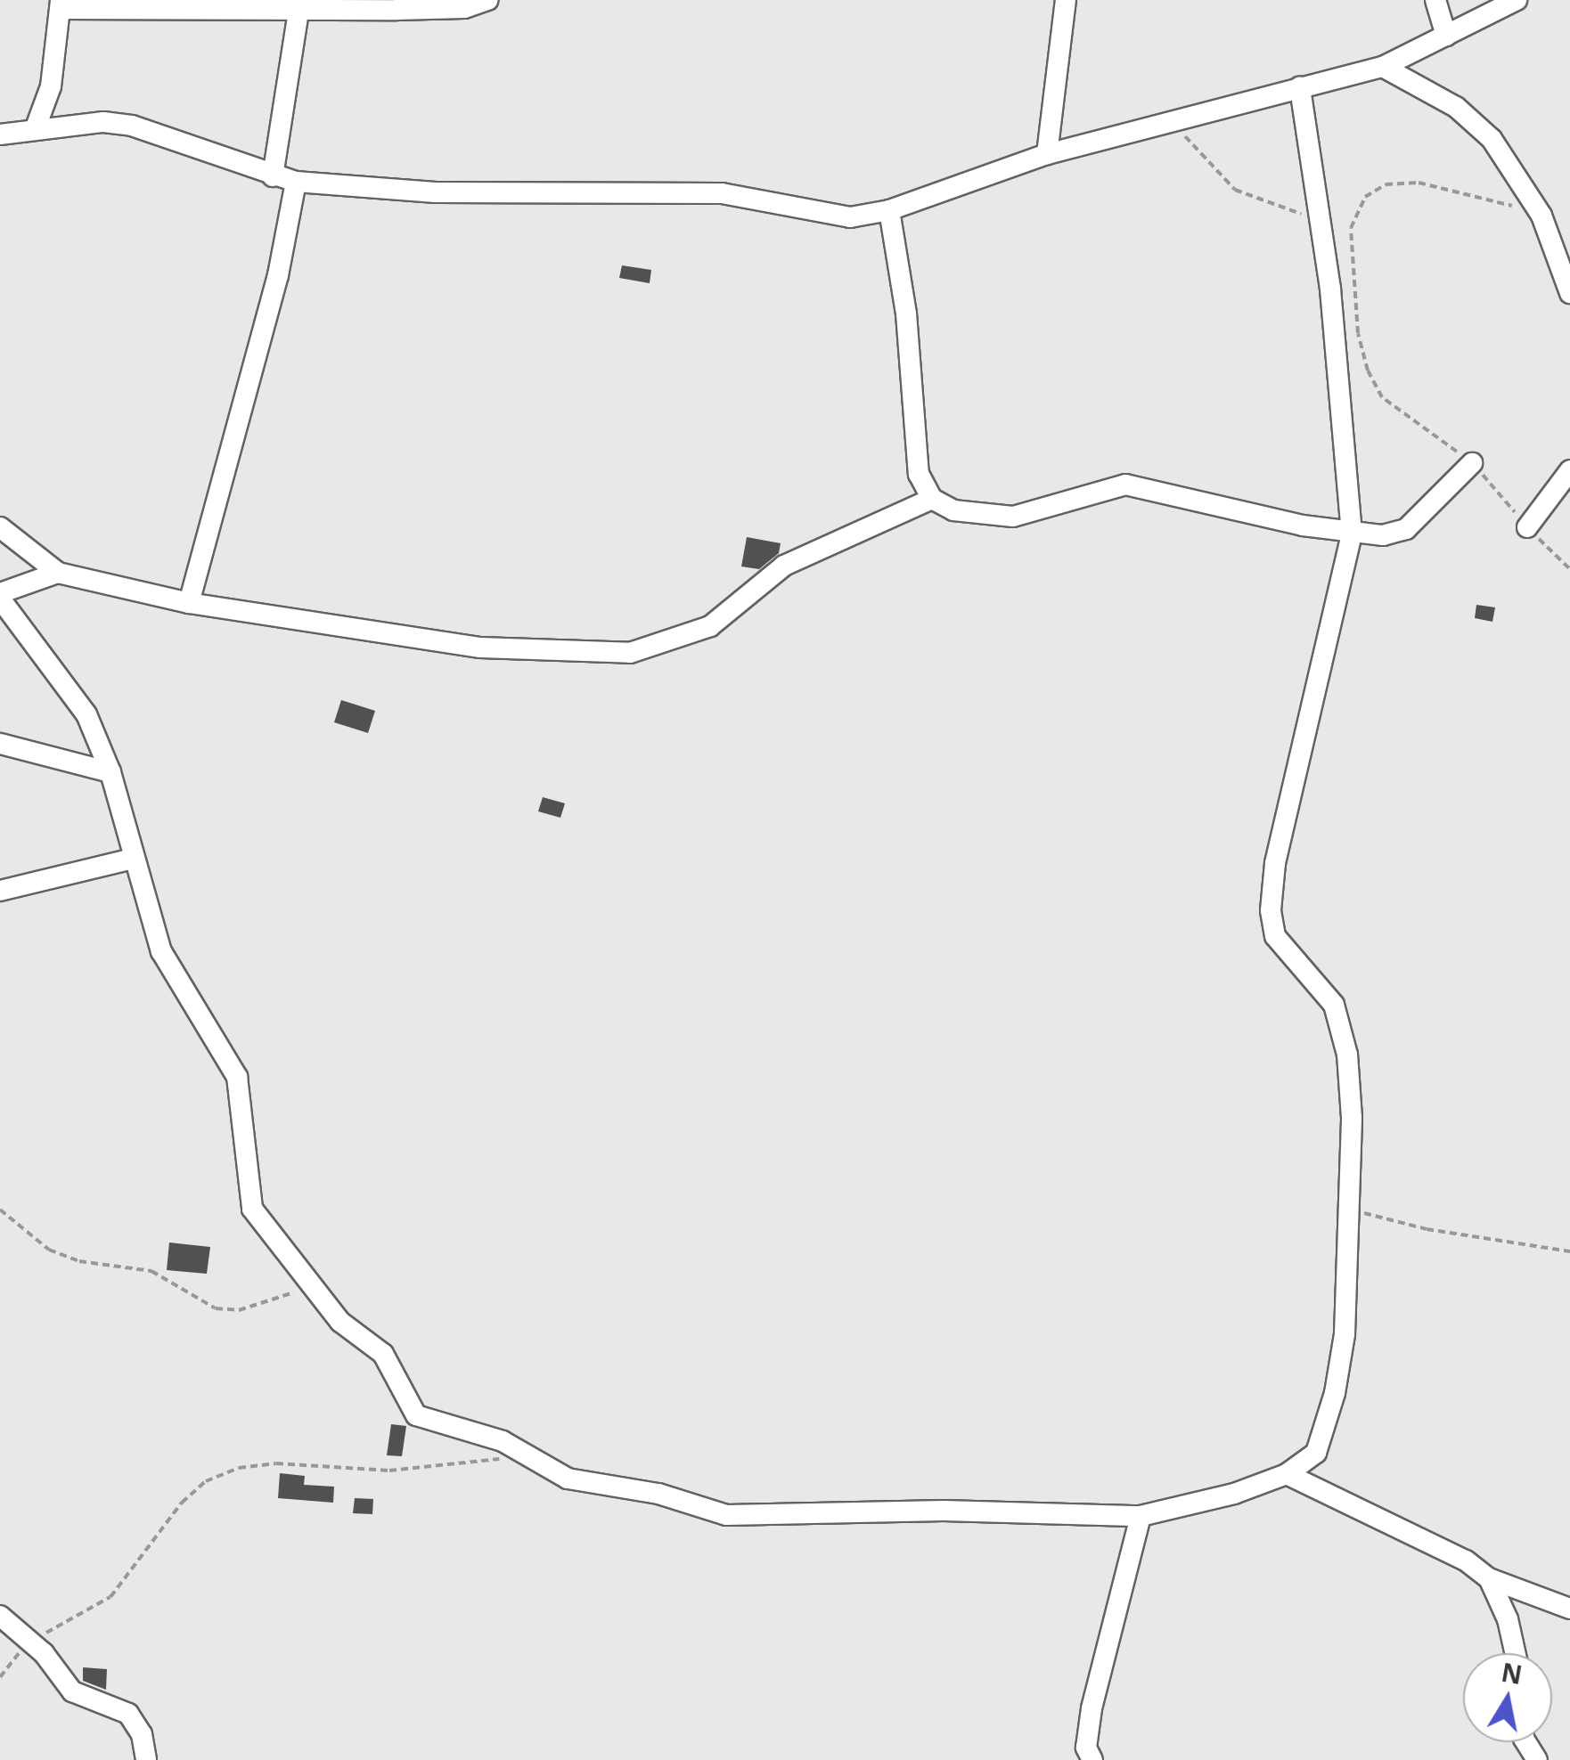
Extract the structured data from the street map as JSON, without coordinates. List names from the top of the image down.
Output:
{
  "north": "top"
}
